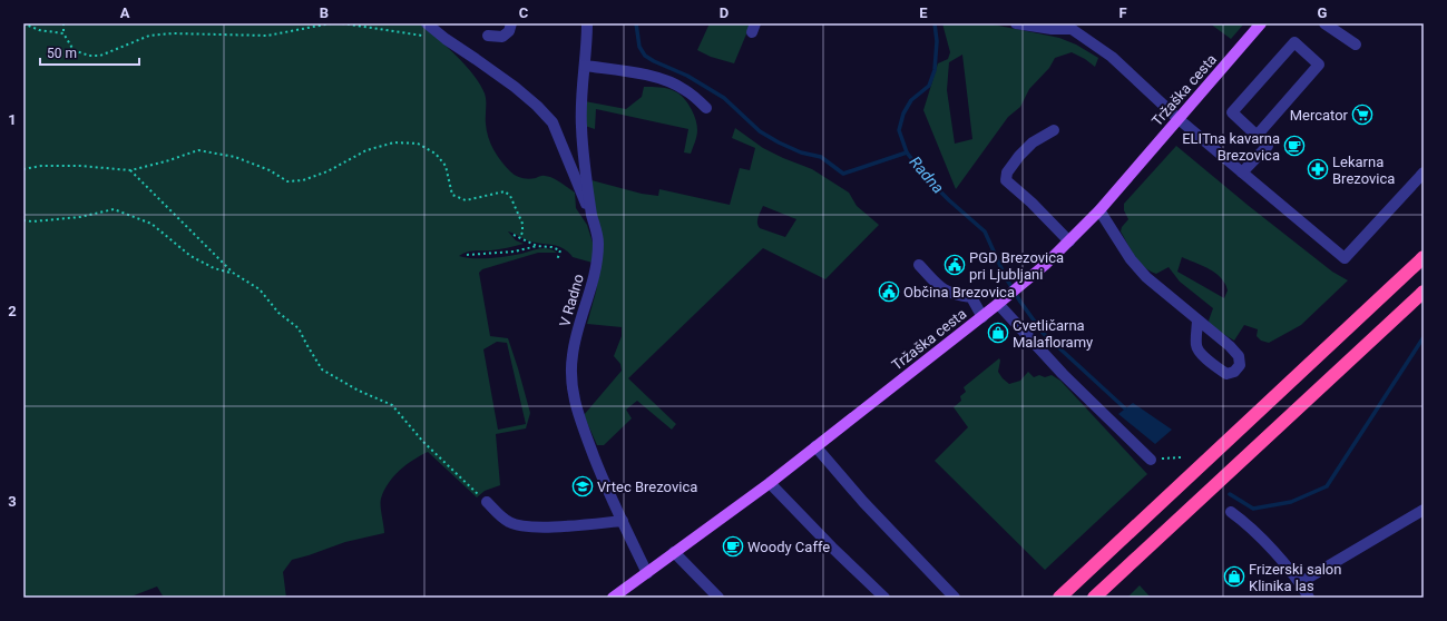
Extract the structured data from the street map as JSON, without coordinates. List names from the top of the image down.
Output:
{
  "streets": {
    "main road": ["Tržaška cesta"],
    "street": ["V Radno"]
  },
  "crossings": [
    ["Tržaška cesta", "V Radno"]
  ],
  "water": ["Radna"],
  "places": {
    "supermarket": ["Mercator"],
    "cafe": ["ELITna kavarna Brezovica", "Woody Caffe"],
    "pharmacy": ["Lekarna Brezovica"],
    "public building": ["PGD Brezovica pri Ljubljani", "Občina Brezovica"],
    "shop": ["Cvetličarna Malafloramy", "Frizerski salon Klinika las"],
    "school or university": ["Vrtec Brezovica"]
  },
  "scale_bar": "50 m",
  "grid": {
    "columns": [
      "A",
      "B",
      "C",
      "D",
      "E",
      "F",
      "G"
    ],
    "rows": ["1", "2", "3"]
  }
}
